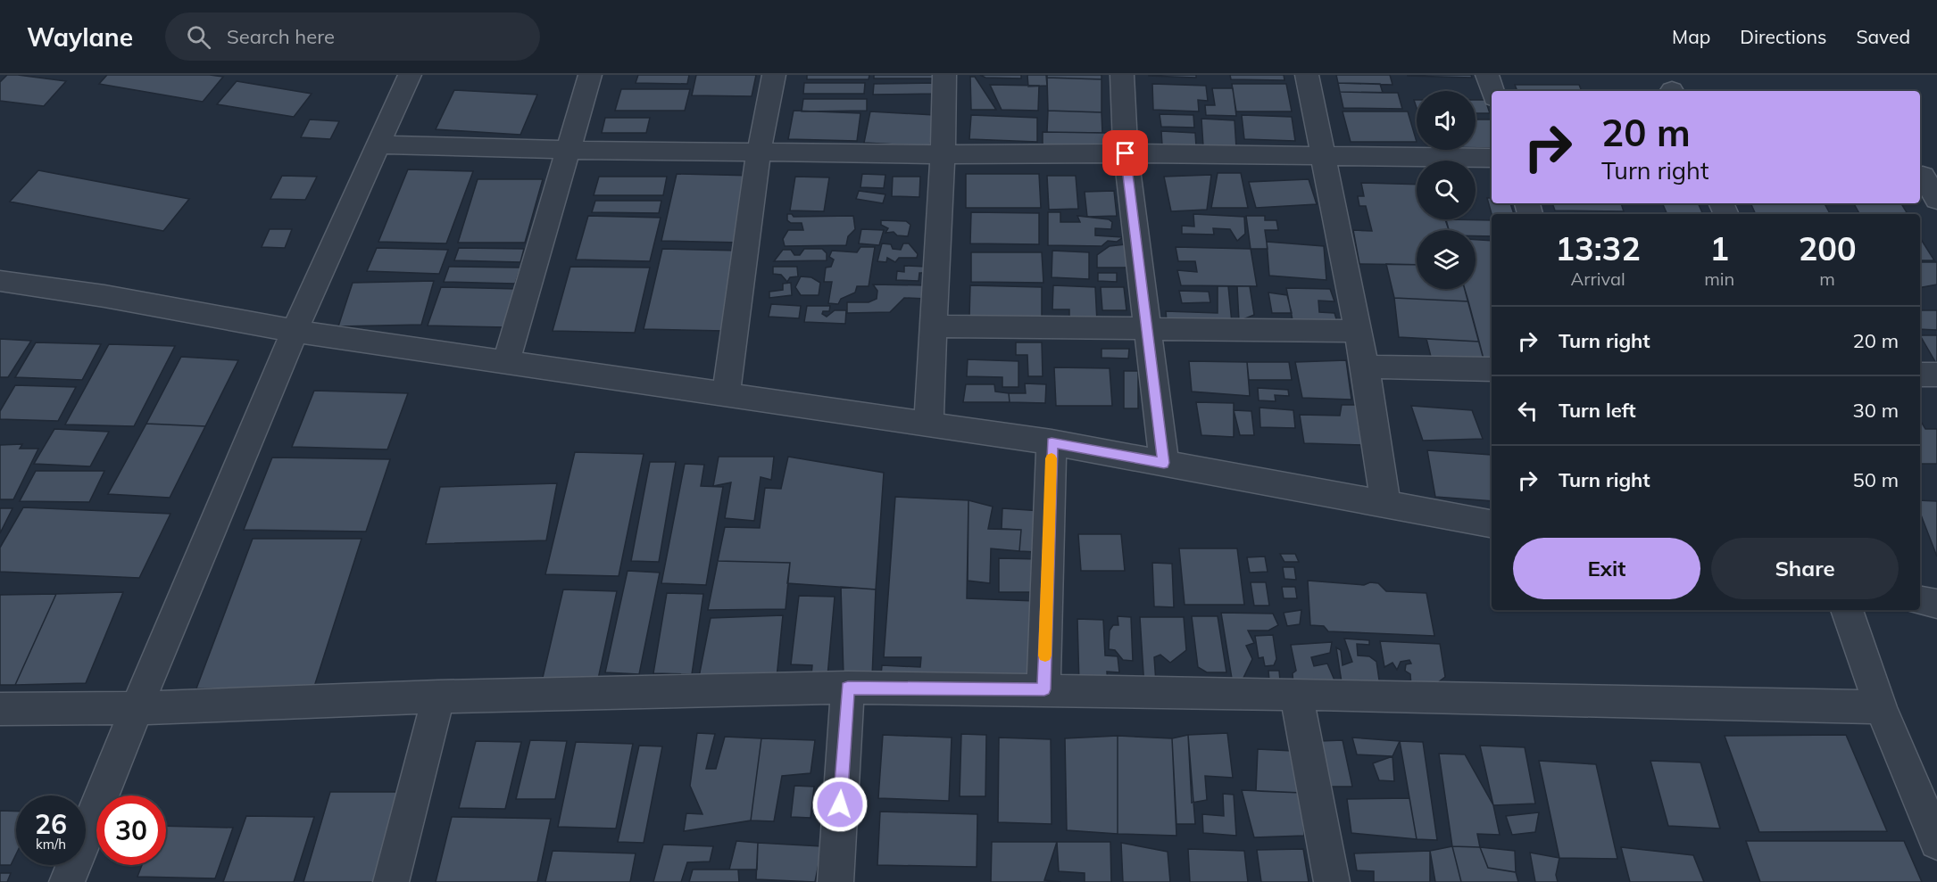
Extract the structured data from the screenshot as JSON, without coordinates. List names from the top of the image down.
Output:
{
  "page": {
    "header": "Waylane",
    "search": "Search here",
    "nav": ["Map", "Directions", "Saved"],
    "turn": ["20 m", "Turn right"],
    "eta": [
      "13:32",
      "Arrival",
      "1",
      "min",
      "200",
      "m"
    ],
    "list": [
      {
        "name": "Turn right",
        "value": "20 m"
      },
      {
        "name": "Turn left",
        "value": "30 m"
      },
      {
        "name": "Turn right",
        "value": "50 m"
      }
    ],
    "buttons": ["Exit", "Share"],
    "speed": "26 km/h",
    "limit": "30"
  }
}
